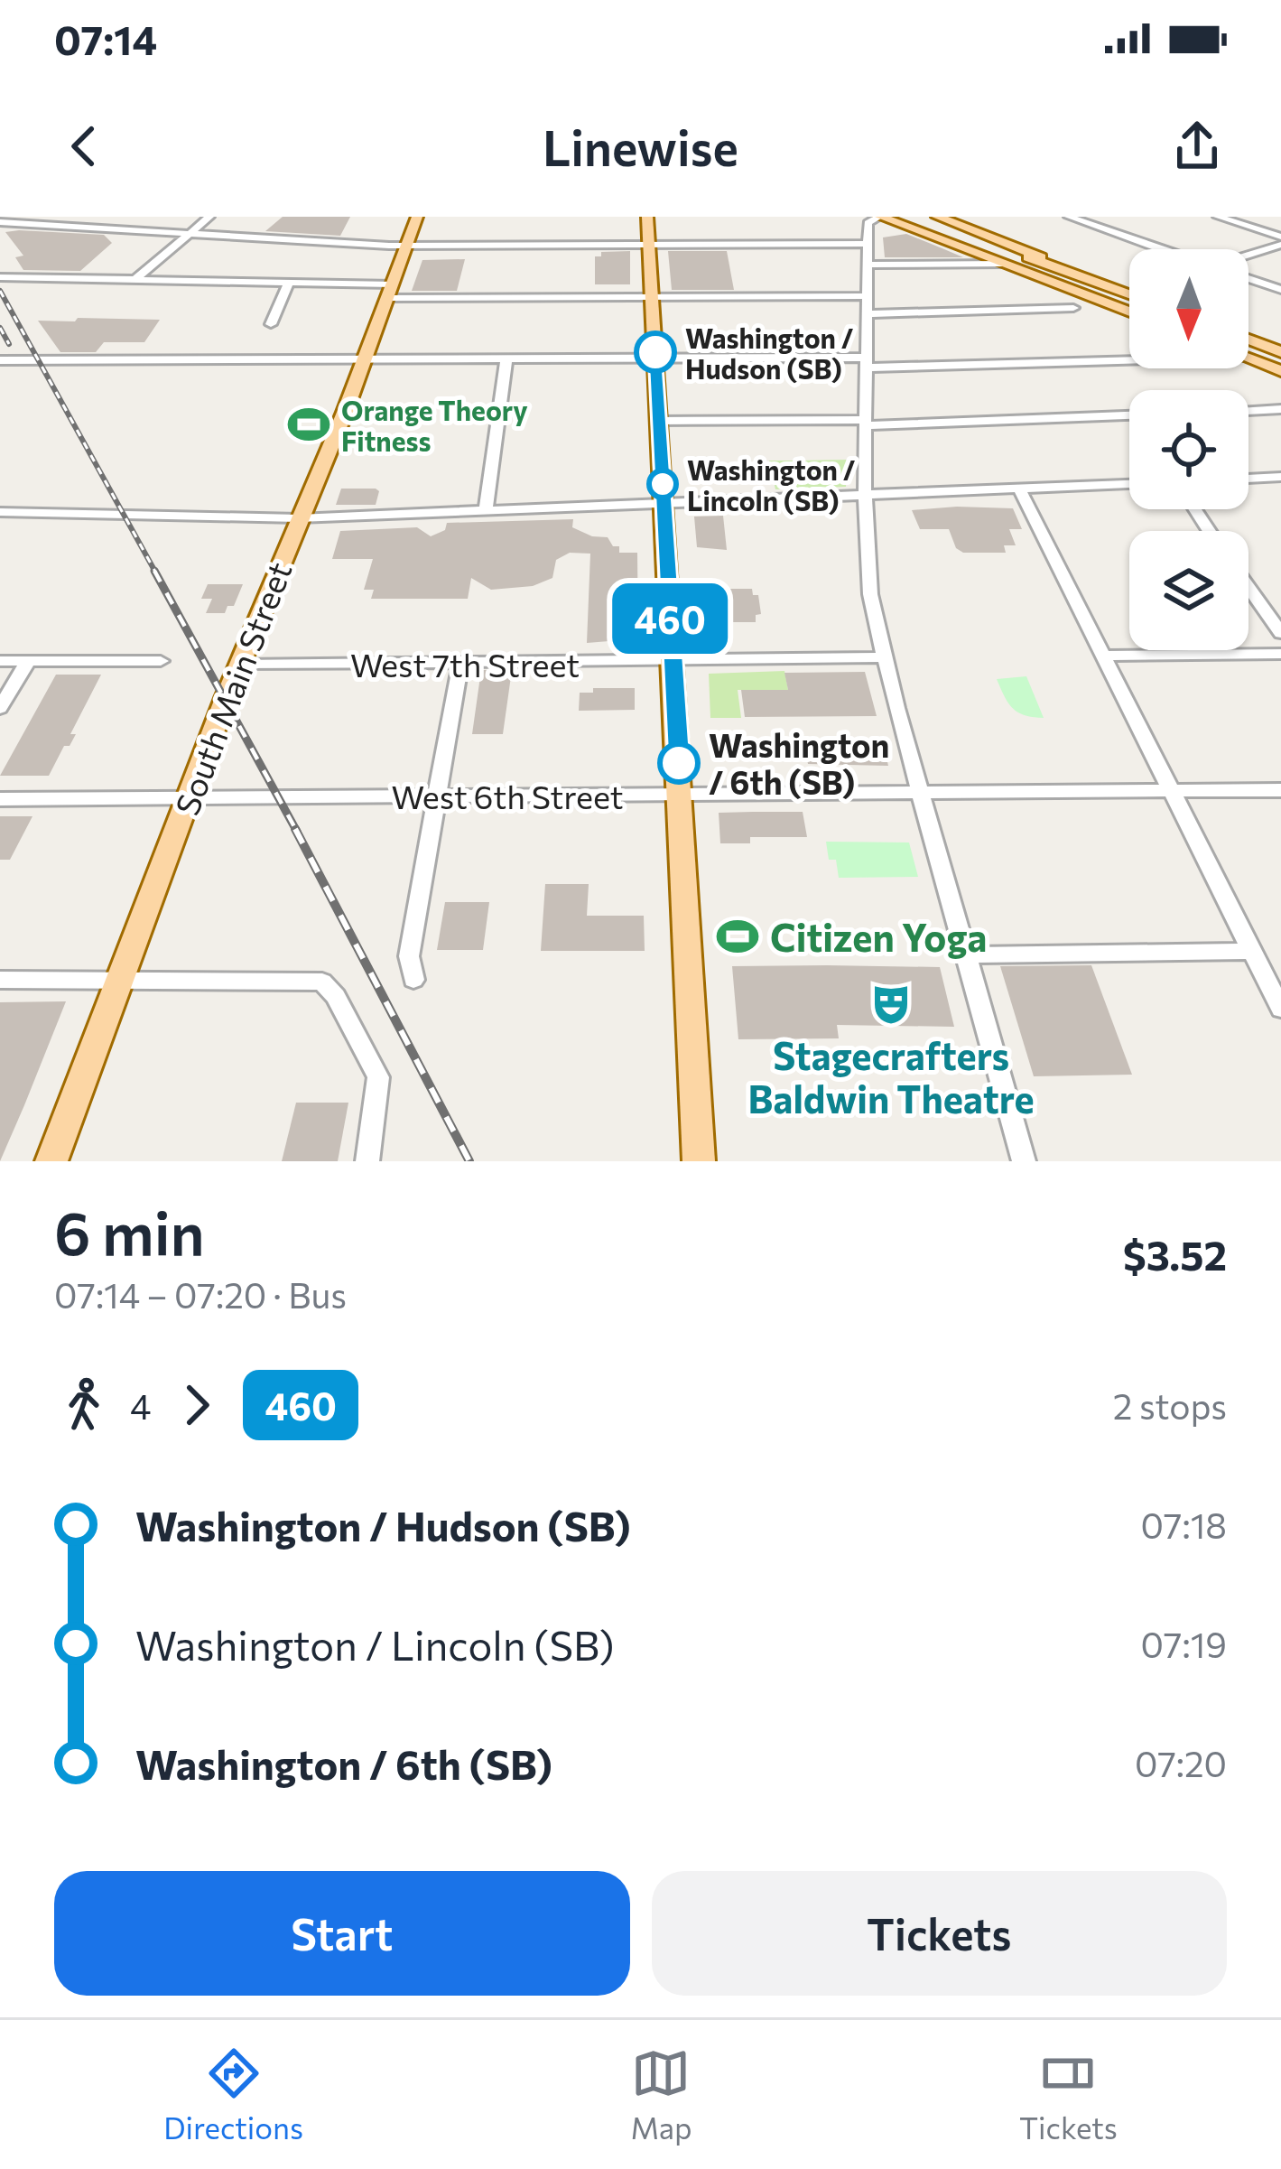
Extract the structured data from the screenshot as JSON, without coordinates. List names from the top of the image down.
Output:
{
  "streets": {
    "main road": ["South Main Street"],
    "street": ["West 7th Street", "West 6th Street"]
  },
  "crossings": [
    ["West 7th Street", "South Main Street"],
    ["South Main Street", "West 6th Street"]
  ],
  "places": {
    "other": ["Washington / Hudson (SB)", "Washington / Lincoln (SB)", "Washington / 6th (SB)"],
    "sports": ["Orange Theory Fitness", "Citizen Yoga"],
    "theatre": ["Stagecrafters Baldwin Theatre"]
  },
  "lines": ["bus line 460"],
  "north": "bottom",
  "page": {
    "status": "07:14",
    "header": "Linewise",
    "on_map": "460",
    "heading": ["6 min", "07:14 – 07:20 · Bus", "$3.52"],
    "legs": ["4", "460", "2 stops"],
    "list": [
      {
        "name": "Washington / Hudson (SB)",
        "value": "07:18"
      },
      {
        "name": "Washington / Lincoln (SB)",
        "value": "07:19"
      },
      {
        "name": "Washington / 6th (SB)",
        "value": "07:20"
      }
    ],
    "buttons": ["Start", "Tickets"],
    "tabs": ["Directions", "Map", "Tickets"]
  }
}
